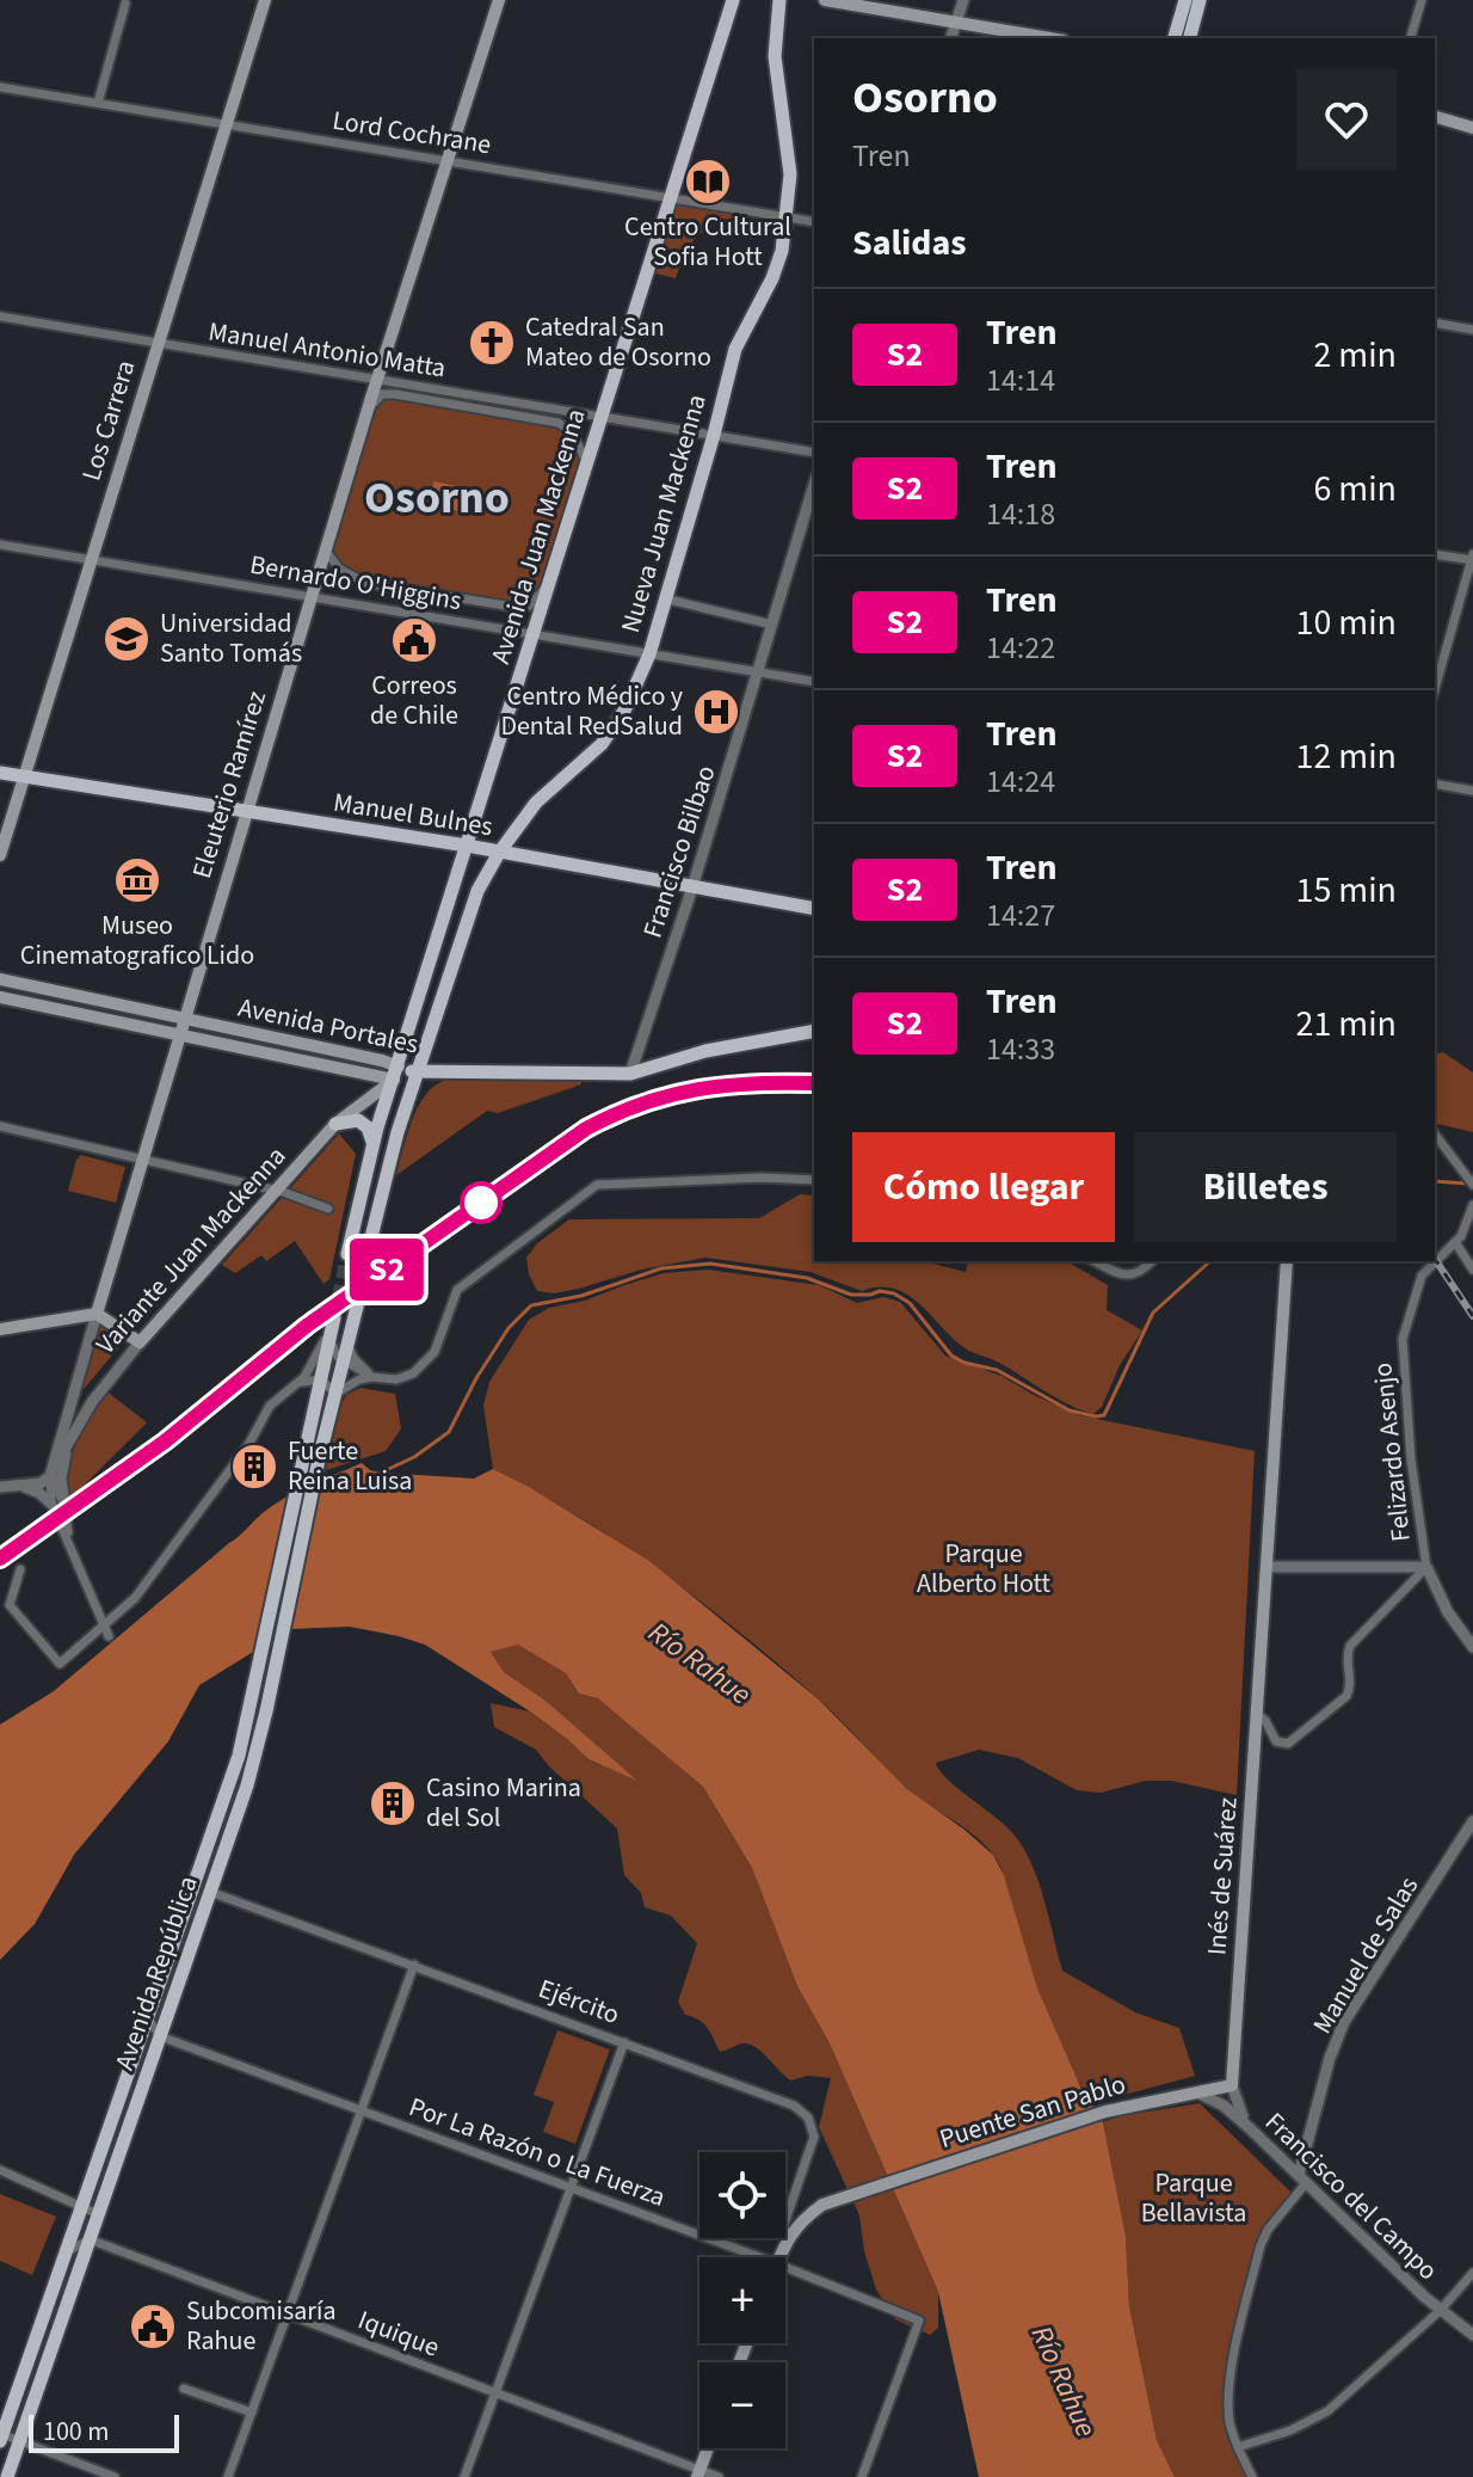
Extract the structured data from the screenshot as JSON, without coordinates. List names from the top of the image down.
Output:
{
  "streets": {
    "main road": [
      "Los Carrera",
      "Nueva Juan Mackenna",
      "Avenida Juan Mackenna",
      "Eleuterio Ramírez",
      "Manuel Bulnes",
      "Avenida Portales",
      "Variante Juan Mackenna",
      "Inés de Suárez",
      "Avenida República",
      "Puente San Pablo"
    ],
    "street": [
      "Lord Cochrane",
      "Manuel Antonio Matta",
      "Bernardo O'Higgins",
      "Francisco Bilbao",
      "Felizardo Asenjo",
      "Manuel de Salas",
      "Ejército",
      "Por La Razón o La Fuerza",
      "Francisco del Campo",
      "Iquique"
    ]
  },
  "crossings": [
    ["Lord Cochrane", "Los Carrera"],
    ["Lord Cochrane", "Nueva Juan Mackenna"],
    ["Lord Cochrane", "Avenida Juan Mackenna"],
    ["Lord Cochrane", "Eleuterio Ramírez"],
    ["Manuel Antonio Matta", "Los Carrera"],
    ["Manuel Antonio Matta", "Nueva Juan Mackenna"],
    ["Manuel Antonio Matta", "Avenida Juan Mackenna"],
    ["Manuel Antonio Matta", "Bernardo O'Higgins"],
    ["Manuel Antonio Matta", "Eleuterio Ramírez"],
    ["Los Carrera", "Bernardo O'Higgins"],
    ["Los Carrera", "Manuel Bulnes"],
    ["Nueva Juan Mackenna", "Bernardo O'Higgins"],
    ["Avenida Juan Mackenna", "Bernardo O'Higgins"],
    ["Avenida Juan Mackenna", "Eleuterio Ramírez"],
    ["Avenida Juan Mackenna", "Manuel Bulnes"],
    ["Avenida Juan Mackenna", "Avenida Portales"],
    ["Avenida Juan Mackenna", "Variante Juan Mackenna"],
    ["Bernardo O'Higgins", "Eleuterio Ramírez"],
    ["Bernardo O'Higgins", "Francisco Bilbao"],
    ["Eleuterio Ramírez", "Manuel Bulnes"],
    ["Eleuterio Ramírez", "Avenida Portales"],
    ["Eleuterio Ramírez", "Variante Juan Mackenna"],
    ["Manuel Bulnes", "Francisco Bilbao"],
    ["Francisco Bilbao", "Avenida Portales"],
    ["Avenida Portales", "Variante Juan Mackenna"],
    ["Inés de Suárez", "Puente San Pablo"],
    ["Inés de Suárez", "Francisco del Campo"],
    ["Manuel de Salas", "Francisco del Campo"],
    ["Avenida República", "Ejército"],
    ["Avenida República", "Por La Razón o La Fuerza"],
    ["Avenida República", "Iquique"],
    ["Ejército", "Puente San Pablo"],
    ["Puente San Pablo", "Francisco del Campo"]
  ],
  "districts": ["Osorno"],
  "water": ["Río Rahue"],
  "parks": ["Parque Alberto Hott", "Parque Bellavista"],
  "places": {
    "library": ["Centro Cultural Sofia Hott"],
    "church": ["Catedral San Mateo de Osorno"],
    "school or university": ["Universidad Santo Tomás"],
    "public building": ["Correos de Chile", "Subcomisaría Rahue"],
    "hospital": ["Centro Médico y Dental RedSalud"],
    "museum": ["Museo Cinematografico Lido"],
    "building": ["Fuerte Reina Luisa", "Casino Marina del Sol"]
  },
  "scale_bar": "100 m",
  "page": {
    "on_map": "S2",
    "heading": [
      ["Osorno", "Tren"],
      "Salidas"
    ],
    "list": [
      {
        "mark": "S2",
        "name": "Tren",
        "note": "14:14",
        "value": "2 min"
      },
      {
        "mark": "S2",
        "name": "Tren",
        "note": "14:18",
        "value": "6 min"
      },
      {
        "mark": "S2",
        "name": "Tren",
        "note": "14:22",
        "value": "10 min"
      },
      {
        "mark": "S2",
        "name": "Tren",
        "note": "14:24",
        "value": "12 min"
      },
      {
        "mark": "S2",
        "name": "Tren",
        "note": "14:27",
        "value": "15 min"
      },
      {
        "mark": "S2",
        "name": "Tren",
        "note": "14:33",
        "value": "21 min"
      }
    ],
    "buttons": ["Cómo llegar", "Billetes"],
    "map_buttons": ["+", "−"],
    "scale": "100 m"
  }
}
